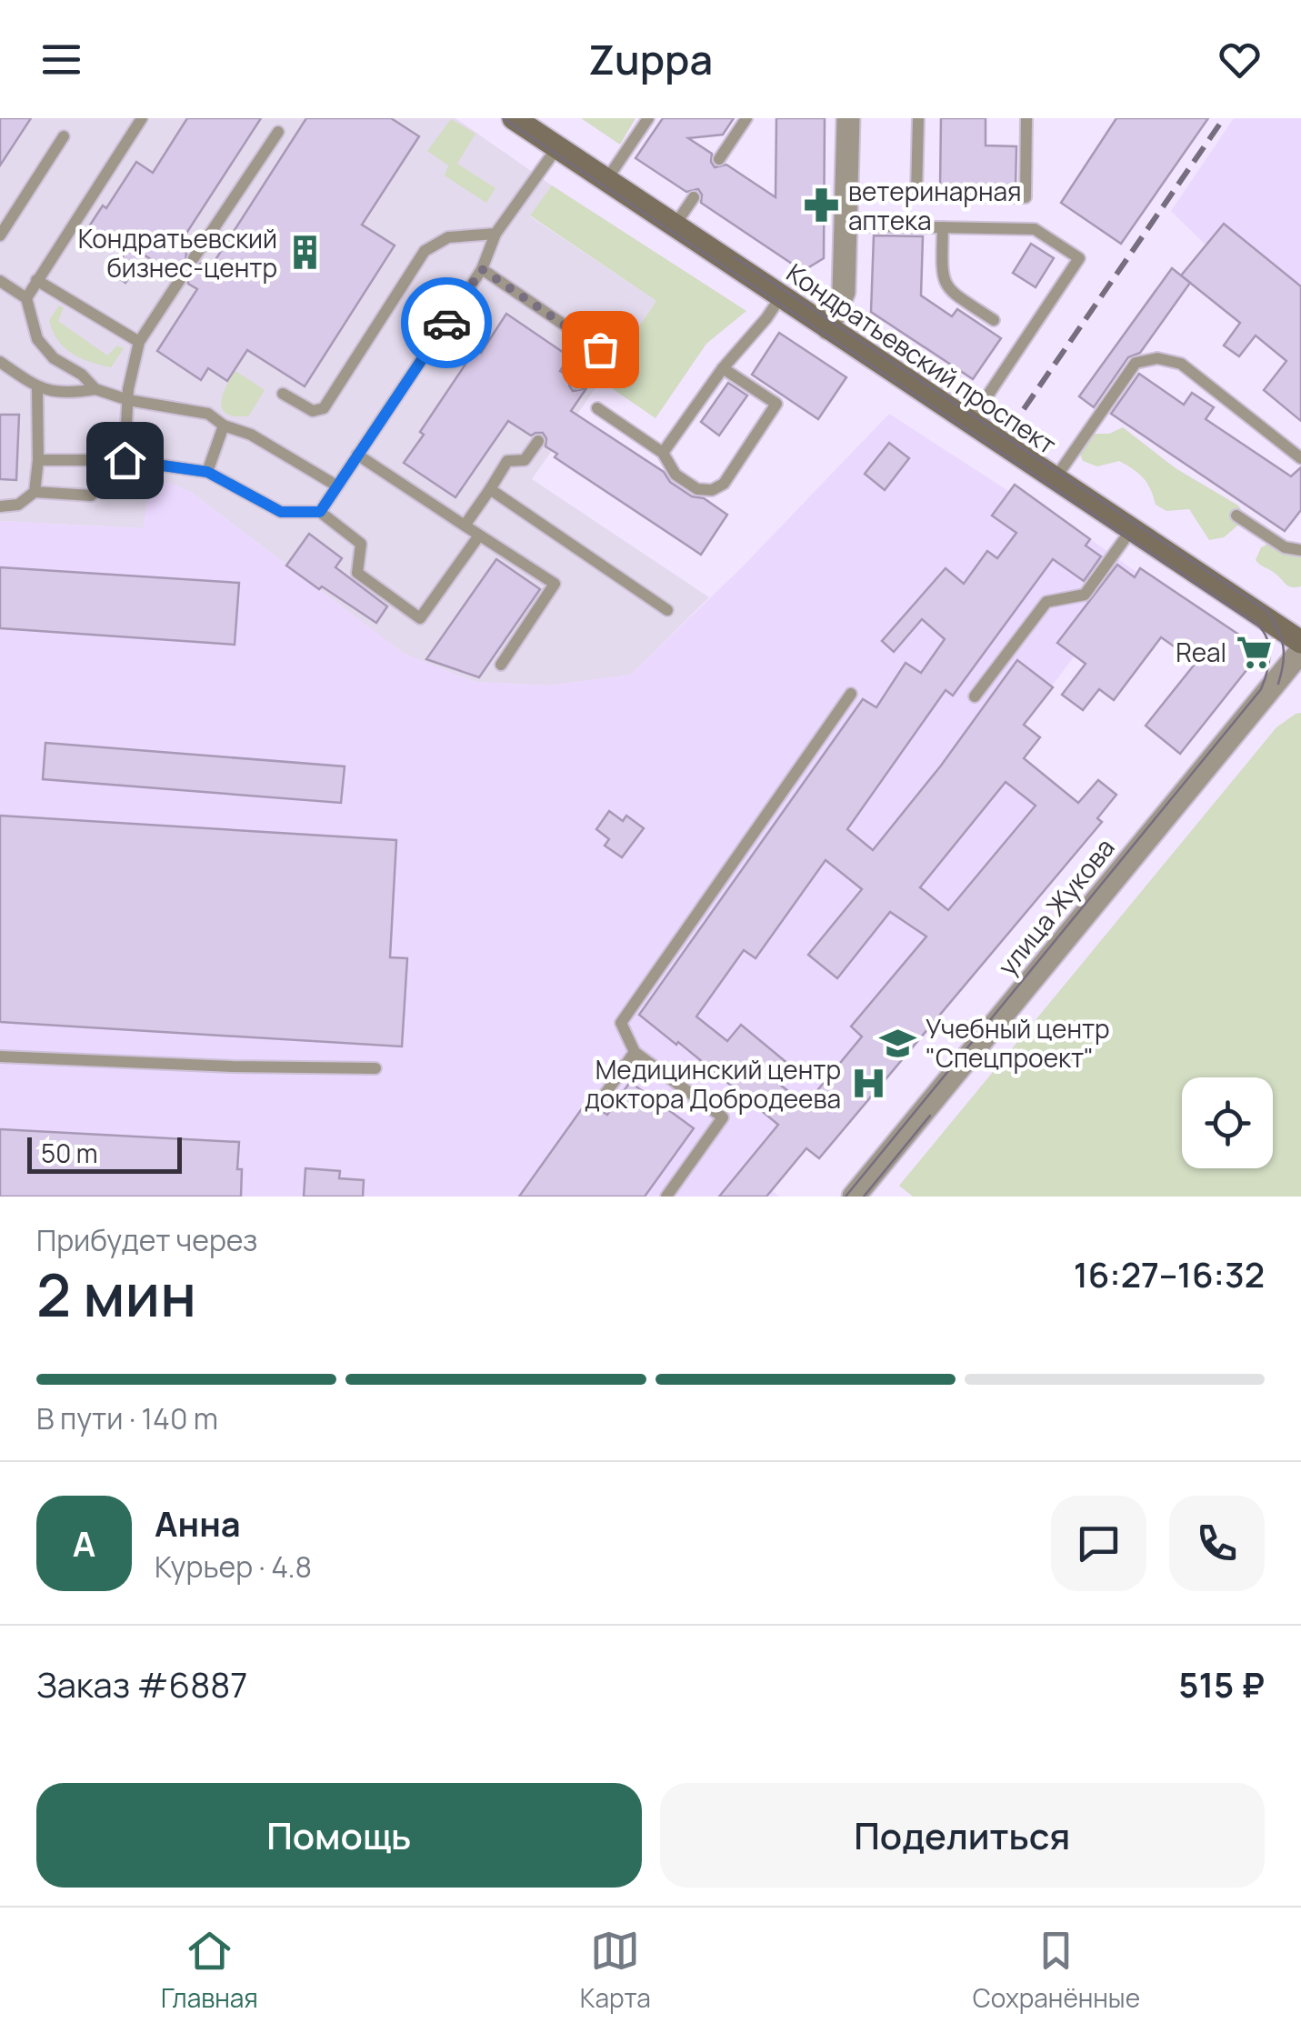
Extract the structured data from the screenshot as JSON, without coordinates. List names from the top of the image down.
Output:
{
  "streets": {
    "main road": ["Кондратьевский проспект"],
    "street": ["улица Жукова"]
  },
  "places": {
    "pharmacy": ["ветеринарная аптека"],
    "building": ["Кондратьевский бизнес-центр"],
    "supermarket": ["Real"],
    "school or university": ["Учебный центр \"Спецпроект\""],
    "hospital": ["Медицинский центр доктора Добродеева"]
  },
  "scale_bar": "50 m",
  "page": {
    "header": "Zuppa",
    "scale": "50 m",
    "heading": ["2 мин", "Прибудет через", "16:27–16:32"],
    "panel": [
      "Анна",
      "Курьер · 4.8",
      "Заказ #6887",
      "515 ₽"
    ],
    "bar": "В пути · 140 m",
    "round": "А",
    "buttons": ["Помощь", "Поделиться"],
    "tabs": ["Главная", "Карта", "Сохранённые"]
  }
}
